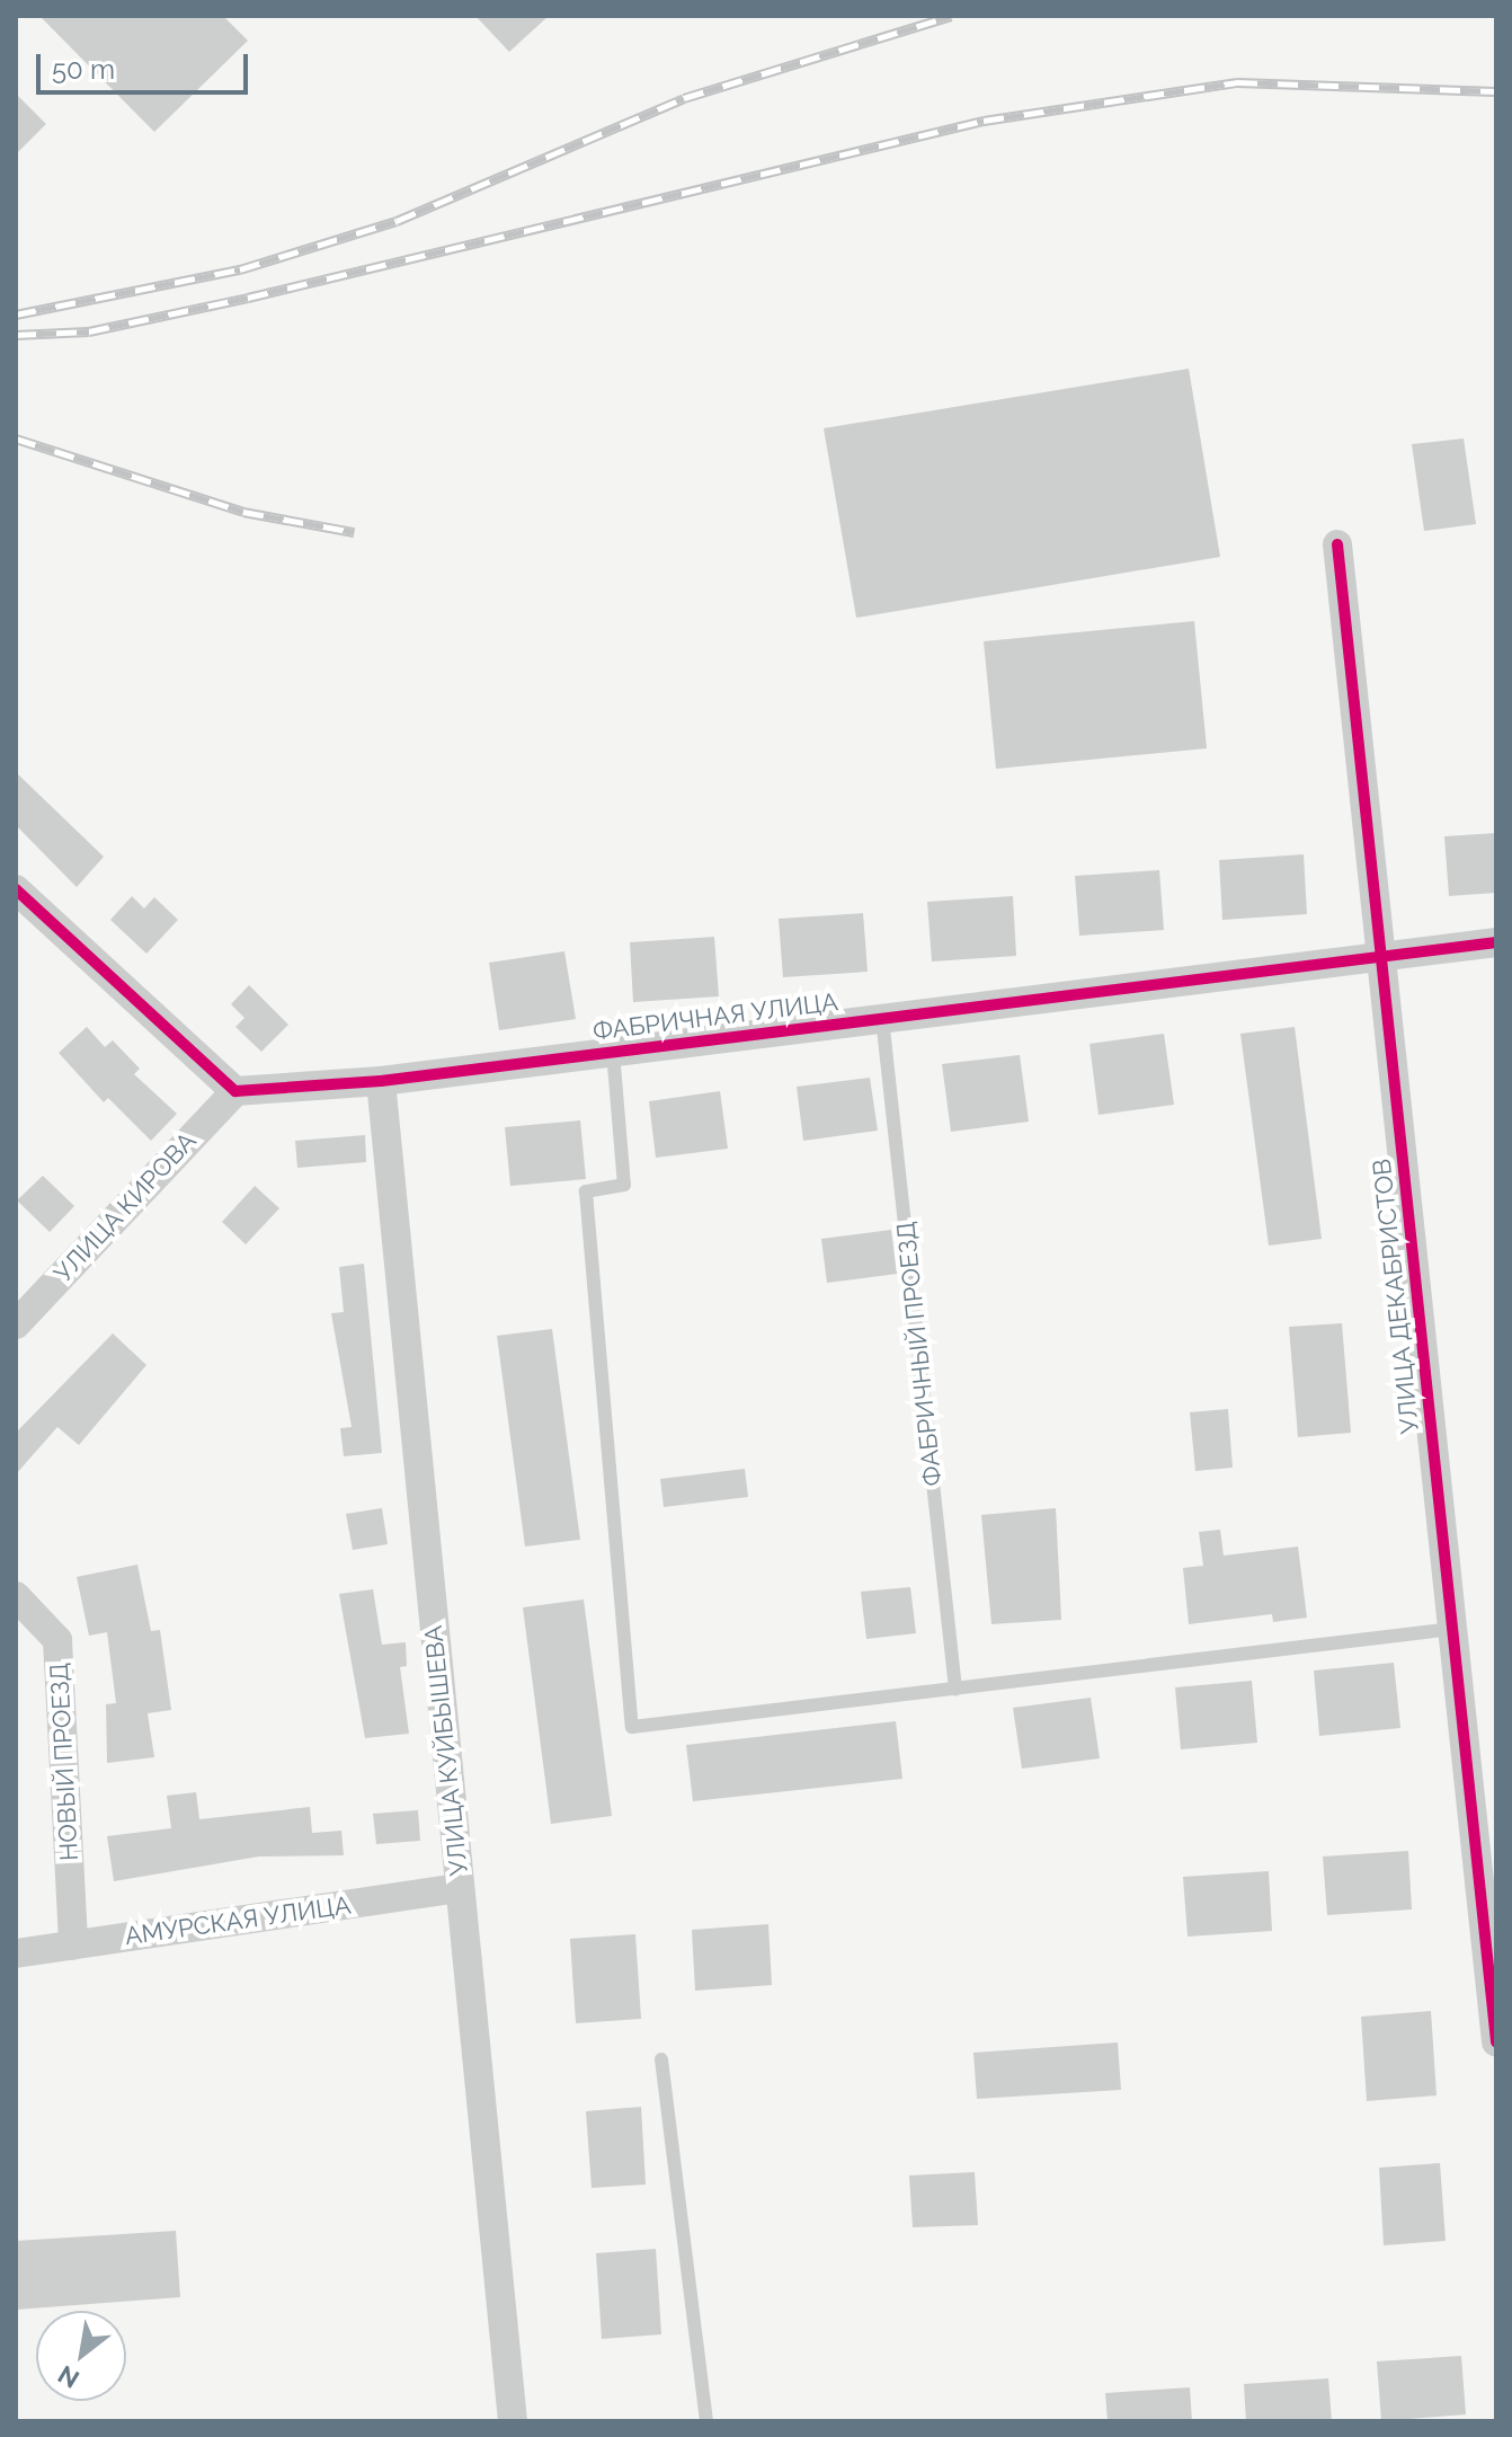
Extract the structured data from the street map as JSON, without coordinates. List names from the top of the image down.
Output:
{
  "streets": {
    "street": [
      "ФАБРИЧНАЯ УЛИЦА",
      "УЛИЦА КИРОВА",
      "УЛИЦА ДЕКАБРИСТОВ",
      "УЛИЦА КУЙБЫШЕВА",
      "НОВЫЙ ПРОЕЗД",
      "АМУРСКАЯ УЛИЦА"
    ],
    "lane": ["ФАБРИЧНЫЙ ПРОЕЗД"]
  },
  "crossings": [
    ["ФАБРИЧНАЯ УЛИЦА", "УЛИЦА КИРОВА"],
    ["ФАБРИЧНАЯ УЛИЦА", "УЛИЦА ДЕКАБРИСТОВ"],
    ["ФАБРИЧНАЯ УЛИЦА", "ФАБРИЧНЫЙ ПРОЕЗД"],
    ["ФАБРИЧНАЯ УЛИЦА", "УЛИЦА КУЙБЫШЕВА"],
    ["УЛИЦА КУЙБЫШЕВА", "АМУРСКАЯ УЛИЦА"],
    ["НОВЫЙ ПРОЕЗД", "АМУРСКАЯ УЛИЦА"]
  ],
  "scale_bar": "50 m",
  "north": "bottom left"
}
